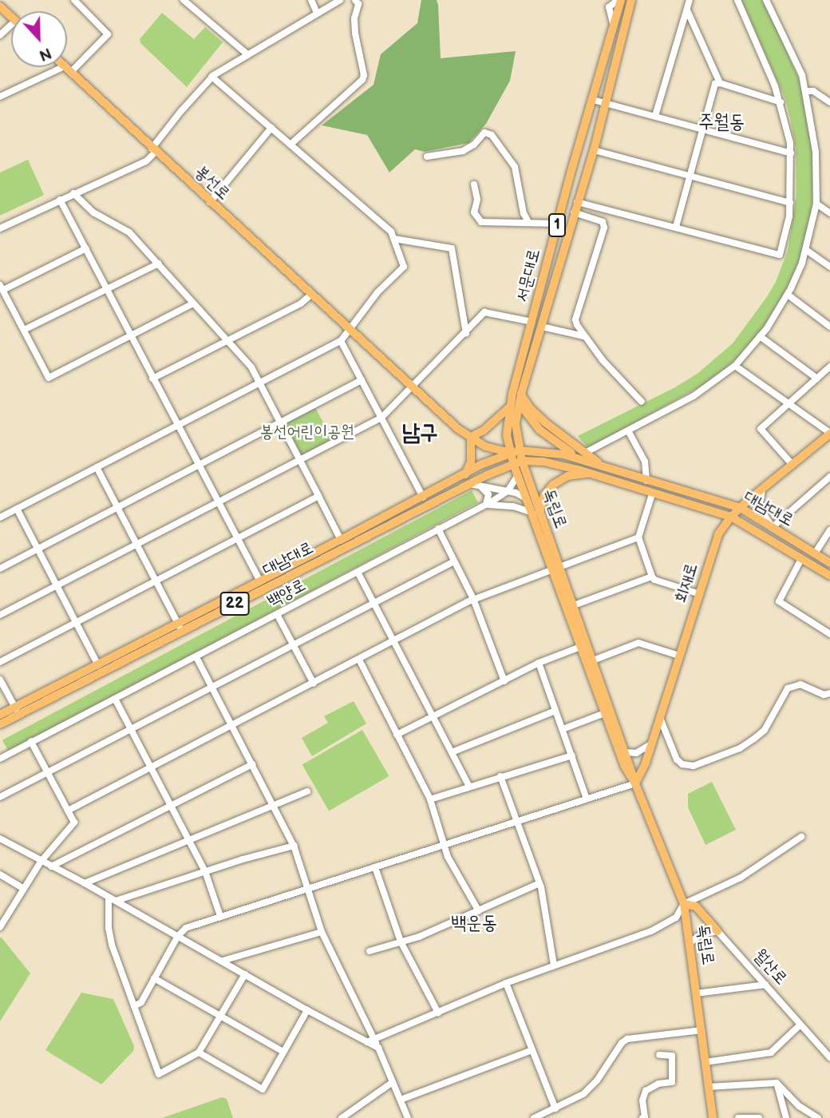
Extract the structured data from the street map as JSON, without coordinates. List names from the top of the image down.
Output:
{
  "streets": {
    "main road": [
      "봉선로",
      "1",
      "서문대로",
      "독립로",
      "대남대로",
      "회재로",
      "22",
      "월산로"
    ],
    "street": ["백양로"]
  },
  "crossings": [
    ["봉선로", "서문대로"],
    ["봉선로", "대남대로"],
    ["서문대로", "독립로"],
    ["서문대로", "대남대로"],
    ["독립로", "대남대로"],
    ["독립로", "회재로"],
    ["독립로", "백양로"],
    ["독립로", "월산로"],
    ["대남대로", "회재로"]
  ],
  "districts": ["주월동", "남구", "백운동"],
  "parks": ["봉선어린이공원"],
  "north": "bottom"
}
